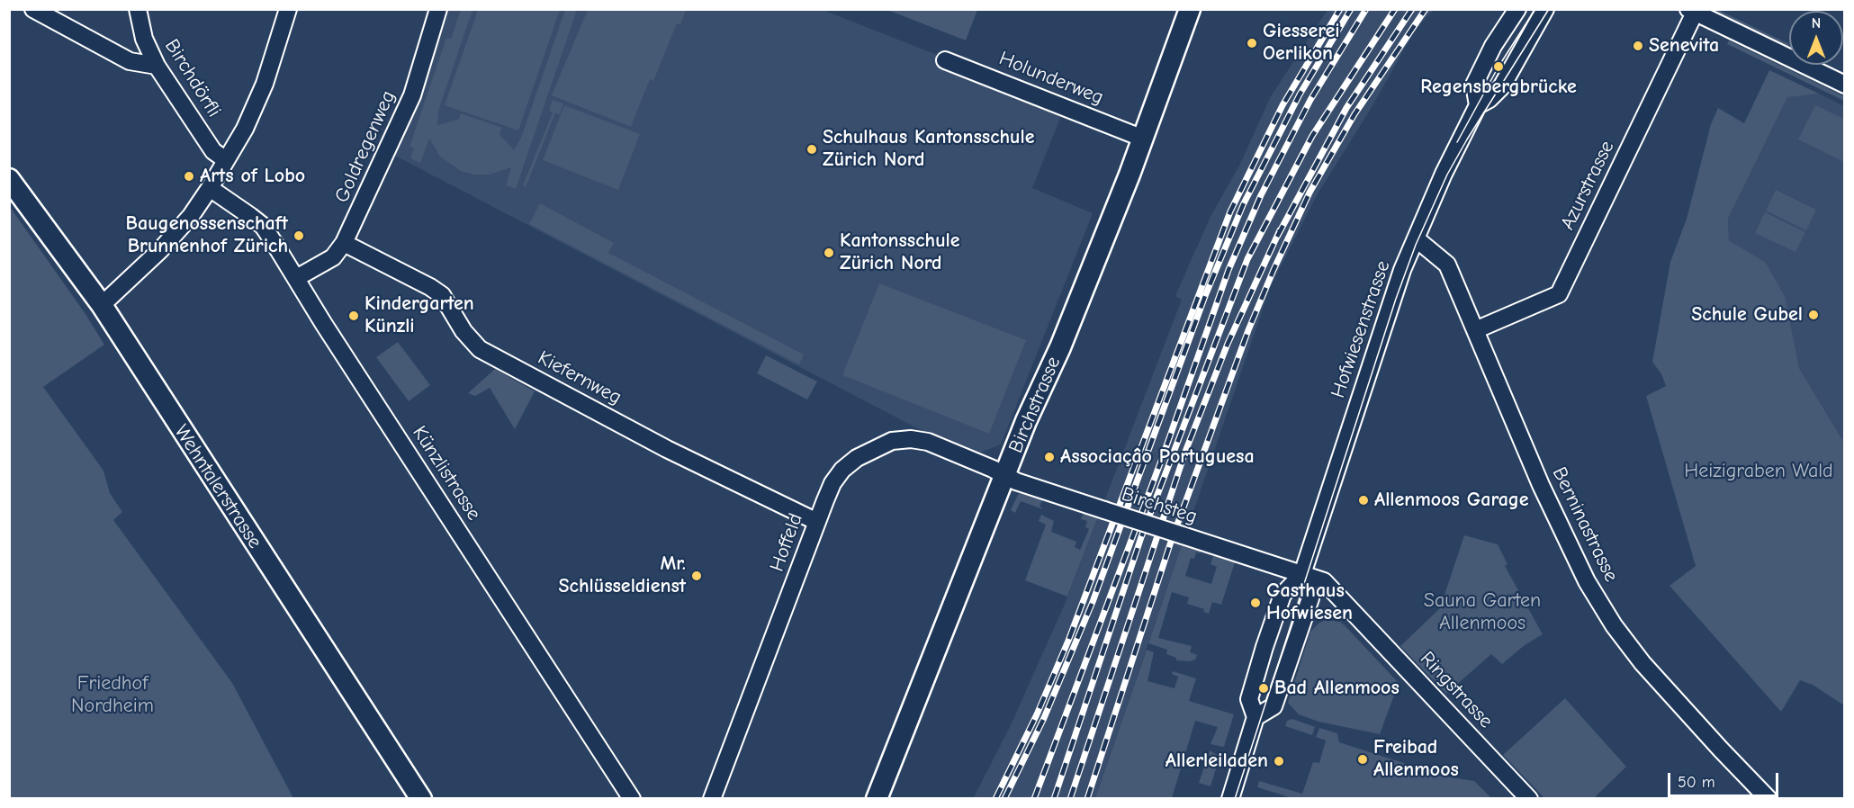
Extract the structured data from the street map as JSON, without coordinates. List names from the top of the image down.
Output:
{
  "streets": {
    "main road": ["Birchstrasse", "Wehntalerstrasse"],
    "street": [
      "Birchdörfli",
      "Holunderweg",
      "Goldregenweg",
      "Azurstrasse",
      "Hofwiesenstrasse",
      "Kiefernweg",
      "Künzlistrasse",
      "Birchsteg",
      "Berninastrasse",
      "Hoffeld",
      "Ringstrasse"
    ]
  },
  "crossings": [
    ["Holunderweg", "Birchstrasse"],
    ["Goldregenweg", "Kiefernweg"],
    ["Goldregenweg", "Künzlistrasse"],
    ["Azurstrasse", "Berninastrasse"],
    ["Hofwiesenstrasse", "Birchsteg"],
    ["Hofwiesenstrasse", "Berninastrasse"],
    ["Hofwiesenstrasse", "Ringstrasse"],
    ["Kiefernweg", "Hoffeld"],
    ["Birchstrasse", "Birchsteg"],
    ["Birchstrasse", "Hoffeld"],
    ["Birchsteg", "Hoffeld"],
    ["Birchsteg", "Ringstrasse"]
  ],
  "parks": ["Heizigraben Wald", "Sauna Garten Allenmoos", "Friedhof Nordheim"],
  "places": [
    "Giesserei Oerlikon",
    "Senevita",
    "Regensbergbrücke",
    "Schulhaus Kantonsschule Zürich Nord",
    "Arts of Lobo",
    "Baugenossenschaft Brunnenhof Zürich",
    "Kantonsschule Zürich Nord",
    "Schule Gubel",
    "Kindergarten Künzli",
    "Associaçâo Portuguesa",
    "Allenmoos Garage",
    "Mr. Schlüsseldienst",
    "Gasthaus Hofwiesen",
    "Bad Allenmoos",
    "Freibad Allenmoos",
    "Allerleiladen"
  ],
  "scale_bar": "50 m",
  "north": "top"
}
